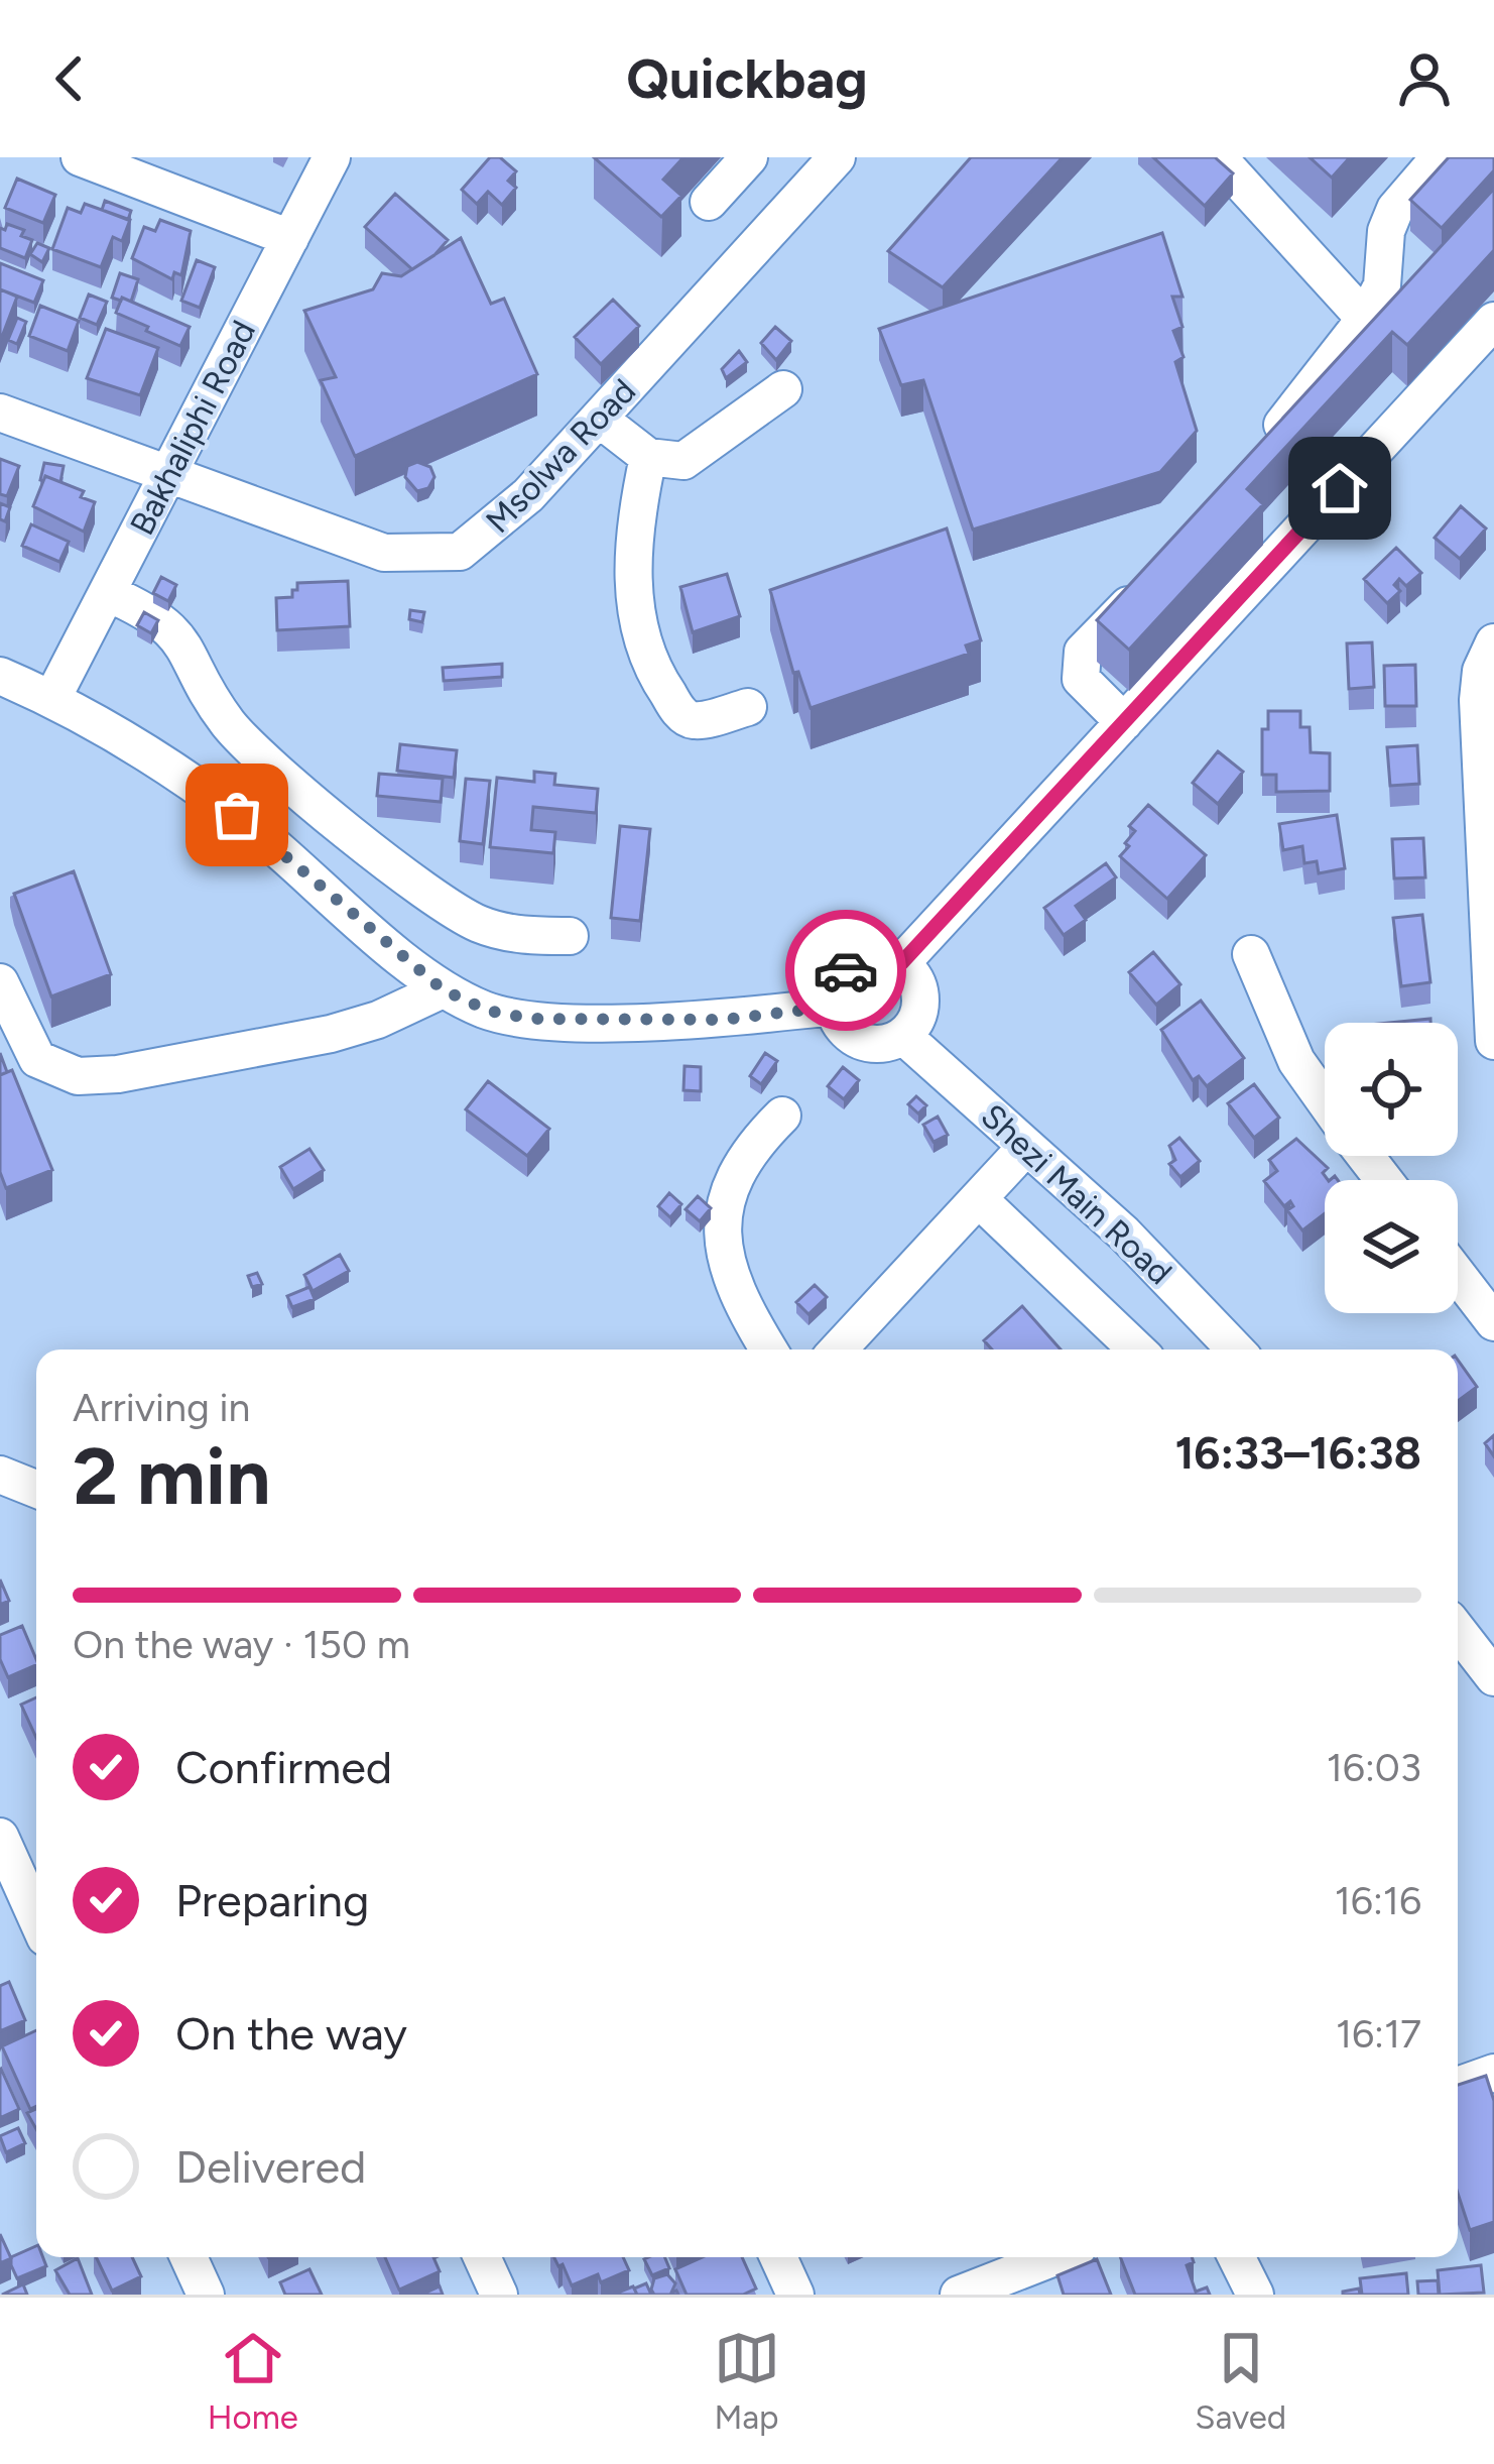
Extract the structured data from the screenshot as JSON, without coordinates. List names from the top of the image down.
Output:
{
  "streets": {
    "street": ["Bakhaliphi Road", "Msolwa Road", "Shezi Main Road"]
  },
  "crossings": [
    ["Bakhaliphi Road", "Msolwa Road"]
  ],
  "page": {
    "header": "Quickbag",
    "heading": ["2 min", "Arriving in", "16:33–16:38"],
    "bar": "On the way · 150 m",
    "list": [
      ["Confirmed", "16:03"],
      ["Preparing", "16:16"],
      ["On the way", "16:17"],
      "Delivered"
    ],
    "tabs": ["Home", "Map", "Saved"]
  }
}
